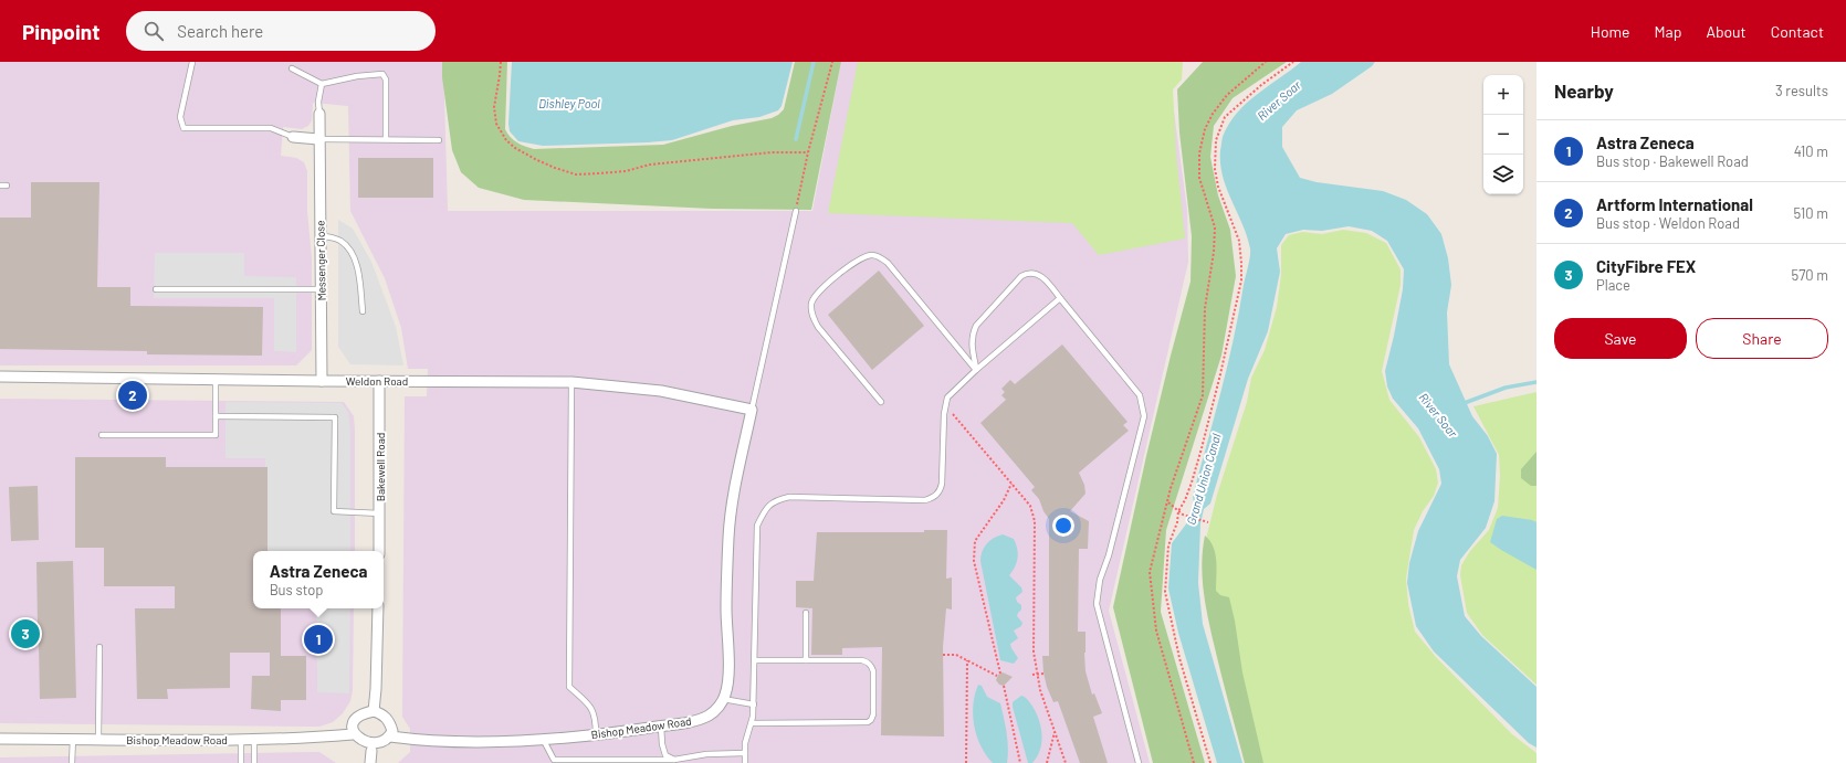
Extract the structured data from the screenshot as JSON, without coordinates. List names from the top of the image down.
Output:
{
  "streets": {
    "street": [
      "Messenger Close",
      "Weldon Road",
      "Bakewell Road",
      "Bishop Meadow Road"
    ]
  },
  "crossings": [
    ["Messenger Close", "Weldon Road"],
    ["Weldon Road", "Bakewell Road"]
  ],
  "water": ["River Soar", "Dishley Pool", "Grand Union Canal"],
  "page": {
    "header": "Pinpoint",
    "search": "Search here",
    "nav": [
      "Home",
      "Map",
      "About",
      "Contact"
    ],
    "heading": ["Nearby", "3 results"],
    "map_buttons": ["+", "−"],
    "list": [
      {
        "mark": "1",
        "name": "Astra Zeneca",
        "note": "Bus stop · Bakewell Road",
        "value": "410 m"
      },
      {
        "mark": "2",
        "name": "Artform International",
        "note": "Bus stop · Weldon Road",
        "value": "510 m"
      },
      {
        "mark": "3",
        "name": "CityFibre FEX",
        "note": "Place",
        "value": "570 m"
      }
    ],
    "buttons": ["Save", "Share"],
    "pins": ["2", "3", "1"],
    "popup": ["Astra Zeneca", "Bus stop"]
  }
}
